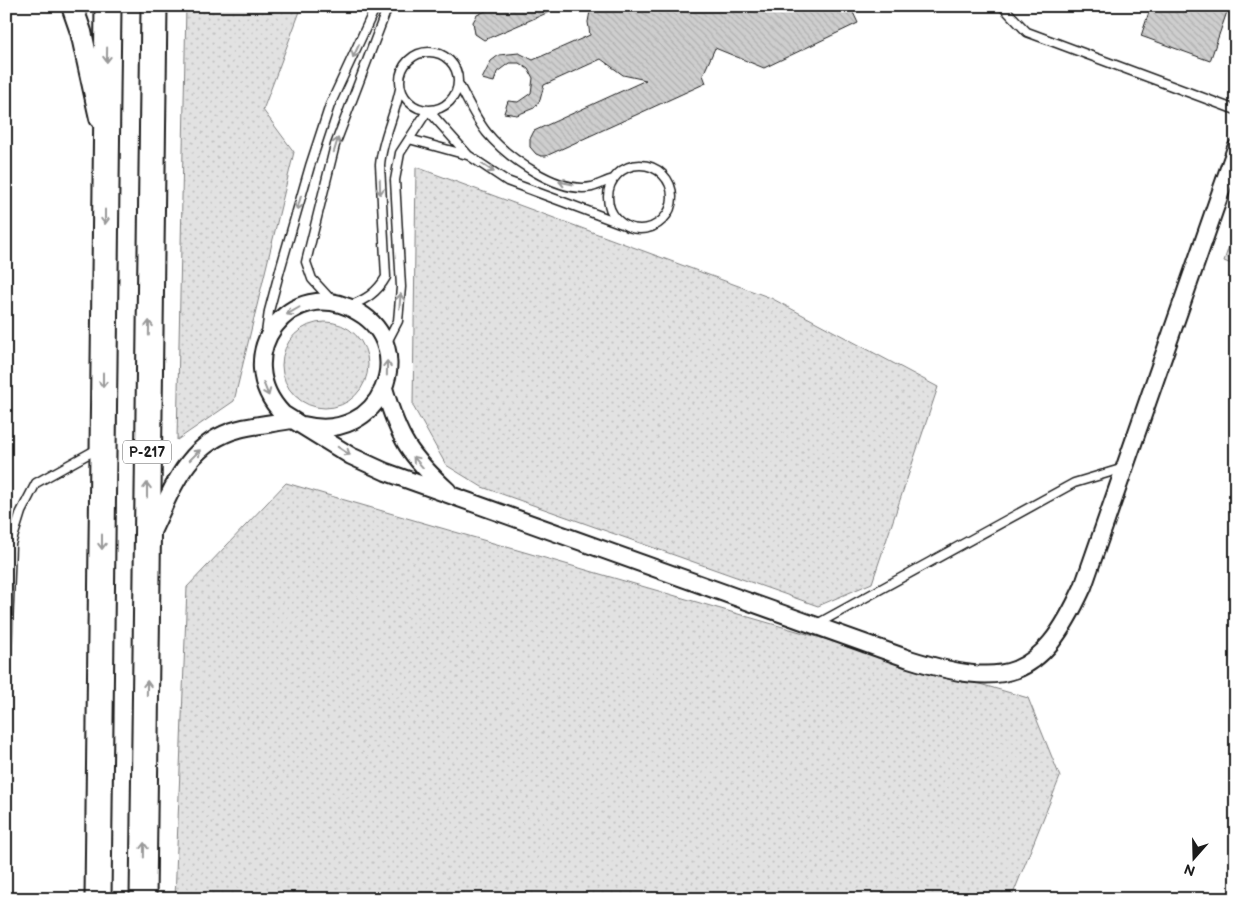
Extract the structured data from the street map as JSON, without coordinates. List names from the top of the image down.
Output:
{
  "streets": {
    "main road": ["Р-217"]
  },
  "north": "bottom"
}
